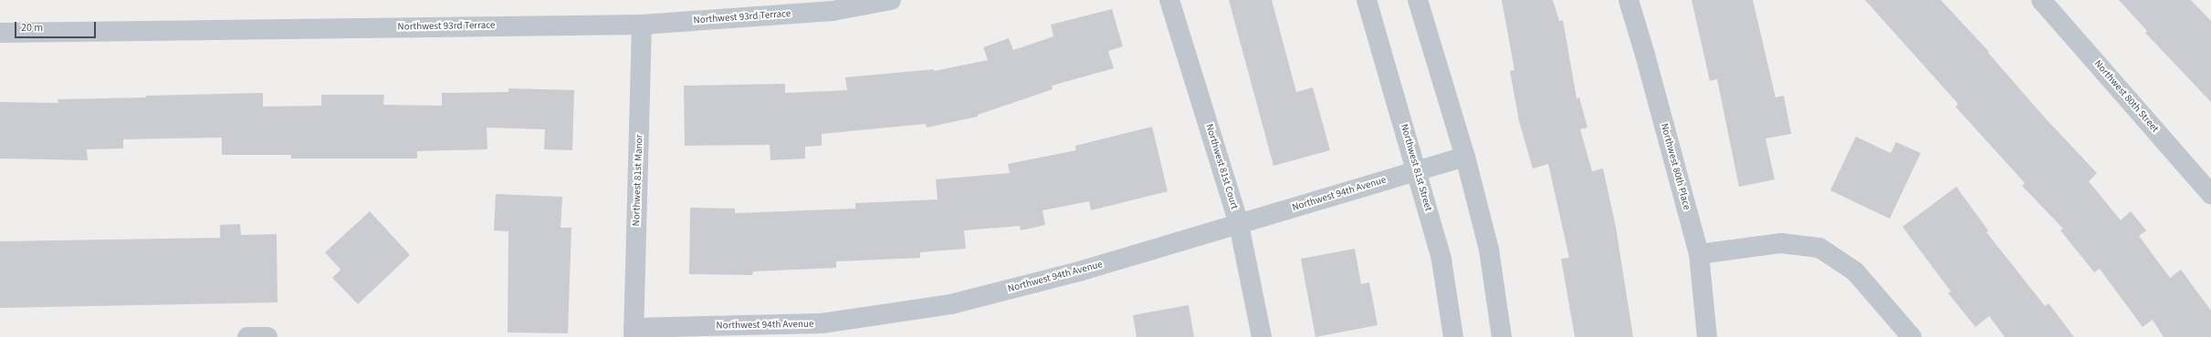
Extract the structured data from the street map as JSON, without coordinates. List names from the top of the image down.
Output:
{
  "streets": {
    "street": [
      "Northwest 93rd Terrace",
      "Northwest 80th Street",
      "Northwest 81st Court",
      "Northwest 80th Place",
      "Northwest 81st Street",
      "Northwest 81st Manor",
      "Northwest 94th Avenue"
    ]
  },
  "crossings": [
    ["Northwest 93rd Terrace", "Northwest 81st Manor"],
    ["Northwest 81st Court", "Northwest 94th Avenue"],
    ["Northwest 81st Street", "Northwest 94th Avenue"],
    ["Northwest 81st Manor", "Northwest 94th Avenue"]
  ],
  "scale_bar": "20 m"
}
